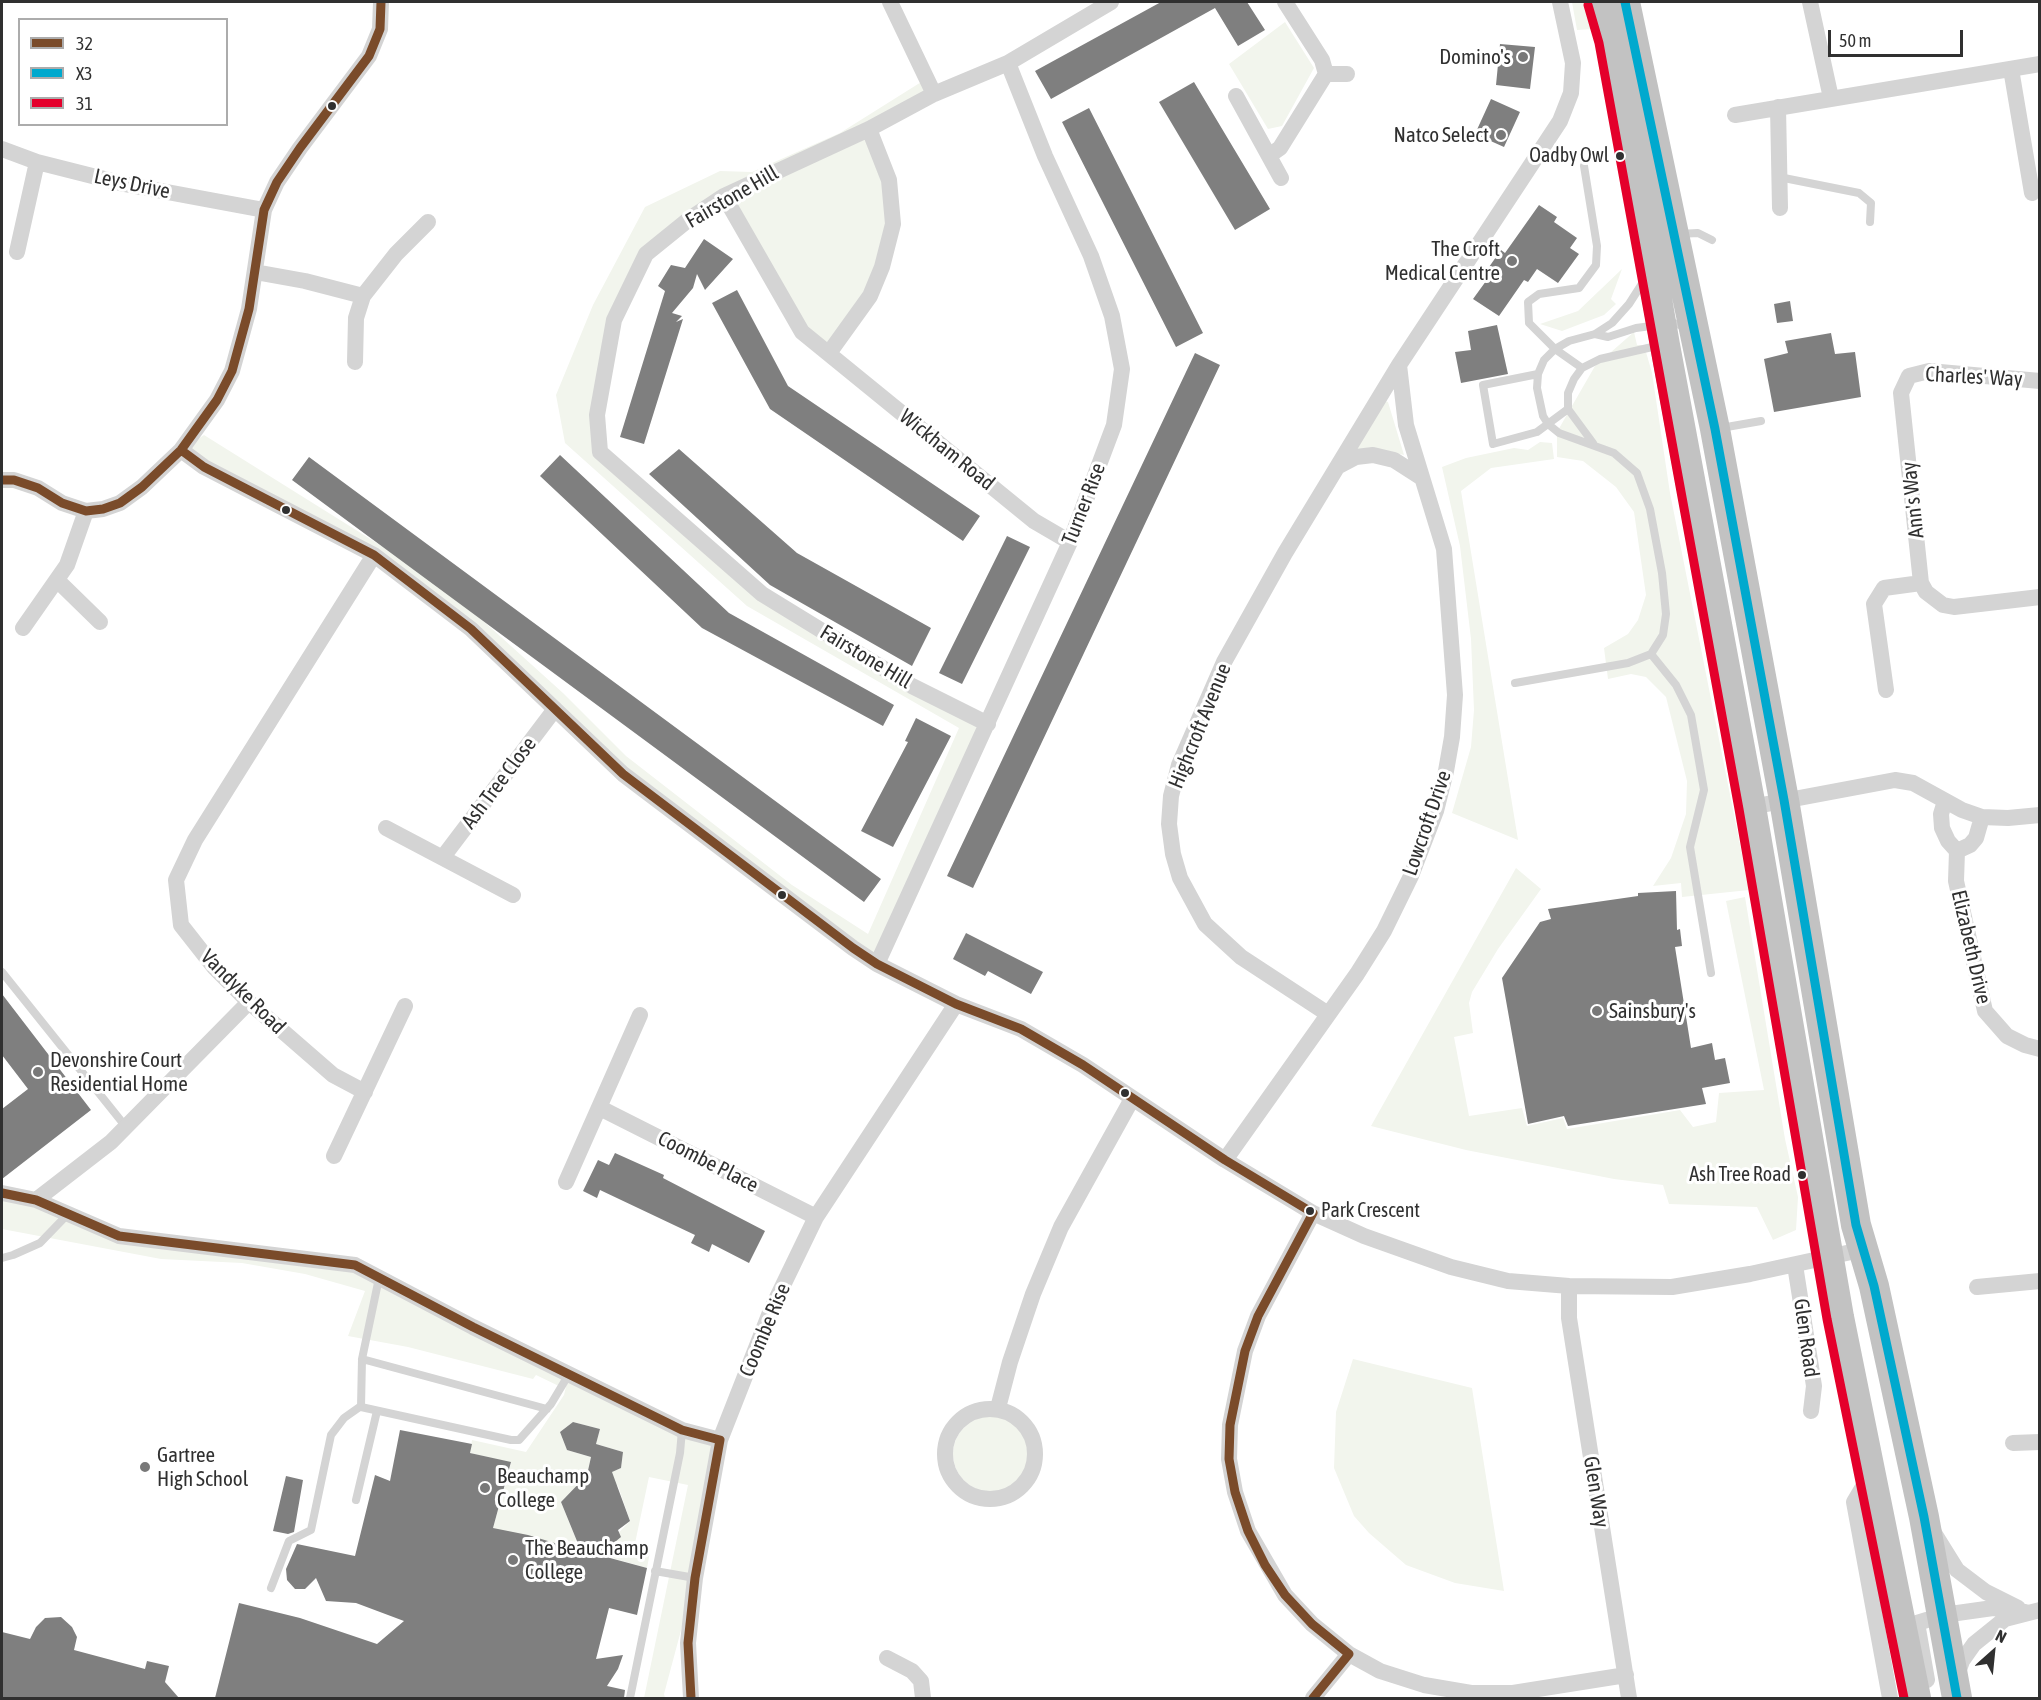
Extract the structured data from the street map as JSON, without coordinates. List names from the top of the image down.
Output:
{
  "streets": {
    "highway": ["Glen Road"],
    "street": [
      "Leys Drive",
      "Fairstone Hill",
      "Charles' Way",
      "Wickham Road",
      "Ann's Way",
      "Turner Rise",
      "Highcroft Avenue",
      "Ash Tree Close",
      "Lowcroft Drive",
      "Elizabeth Drive",
      "Vandyke Road",
      "Coombe Place",
      "Coombe Rise",
      "Glen Way"
    ]
  },
  "crossings": [
    ["Fairstone Hill", "Wickham Road"],
    ["Fairstone Hill", "Turner Rise"],
    ["Charles' Way", "Ann's Way"],
    ["Wickham Road", "Turner Rise"],
    ["Highcroft Avenue", "Lowcroft Drive"],
    ["Coombe Place", "Coombe Rise"]
  ],
  "places": [
    "Domino's",
    "Natco Select",
    "Oadby Owl",
    "The Croft Medical Centre",
    "Sainsbury's",
    "Devonshire Court Residential Home",
    "Ash Tree Road",
    "Park Crescent",
    "Gartree High School",
    "Beauchamp College",
    "The Beauchamp College"
  ],
  "lines": ["transit line 32", "transit line X3", "transit line 31"],
  "legend": ["32", "X3", "31"],
  "scale_bar": "50 m",
  "north": "top right"
}
